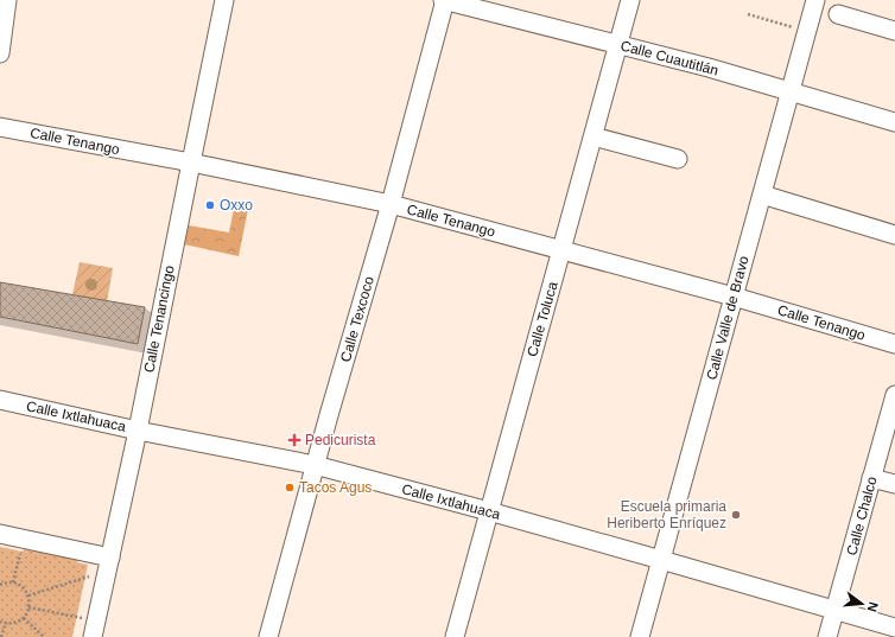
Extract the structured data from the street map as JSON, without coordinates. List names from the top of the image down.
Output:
{
  "streets": {
    "street": [
      "Calle Cuautitlán",
      "Calle Tenango",
      "Calle Valle de Bravo",
      "Calle Tenancingo",
      "Calle Texcoco",
      "Calle Toluca",
      "Calle Ixtlahuaca",
      "Calle Chalco"
    ]
  },
  "crossings": [
    ["Calle Cuautitlán", "Calle Valle de Bravo"],
    ["Calle Cuautitlán", "Calle Texcoco"],
    ["Calle Cuautitlán", "Calle Toluca"],
    ["Calle Tenango", "Calle Valle de Bravo"],
    ["Calle Tenango", "Calle Tenancingo"],
    ["Calle Tenango", "Calle Texcoco"],
    ["Calle Tenango", "Calle Toluca"],
    ["Calle Valle de Bravo", "Calle Ixtlahuaca"],
    ["Calle Tenancingo", "Calle Ixtlahuaca"],
    ["Calle Texcoco", "Calle Ixtlahuaca"],
    ["Calle Toluca", "Calle Ixtlahuaca"],
    ["Calle Ixtlahuaca", "Calle Chalco"]
  ],
  "places": {
    "other": ["Oxxo", "Tacos Agus", "Escuela primaria Heriberto Enríquez"],
    "health": ["Pedicurista"]
  },
  "north": "right"
}
